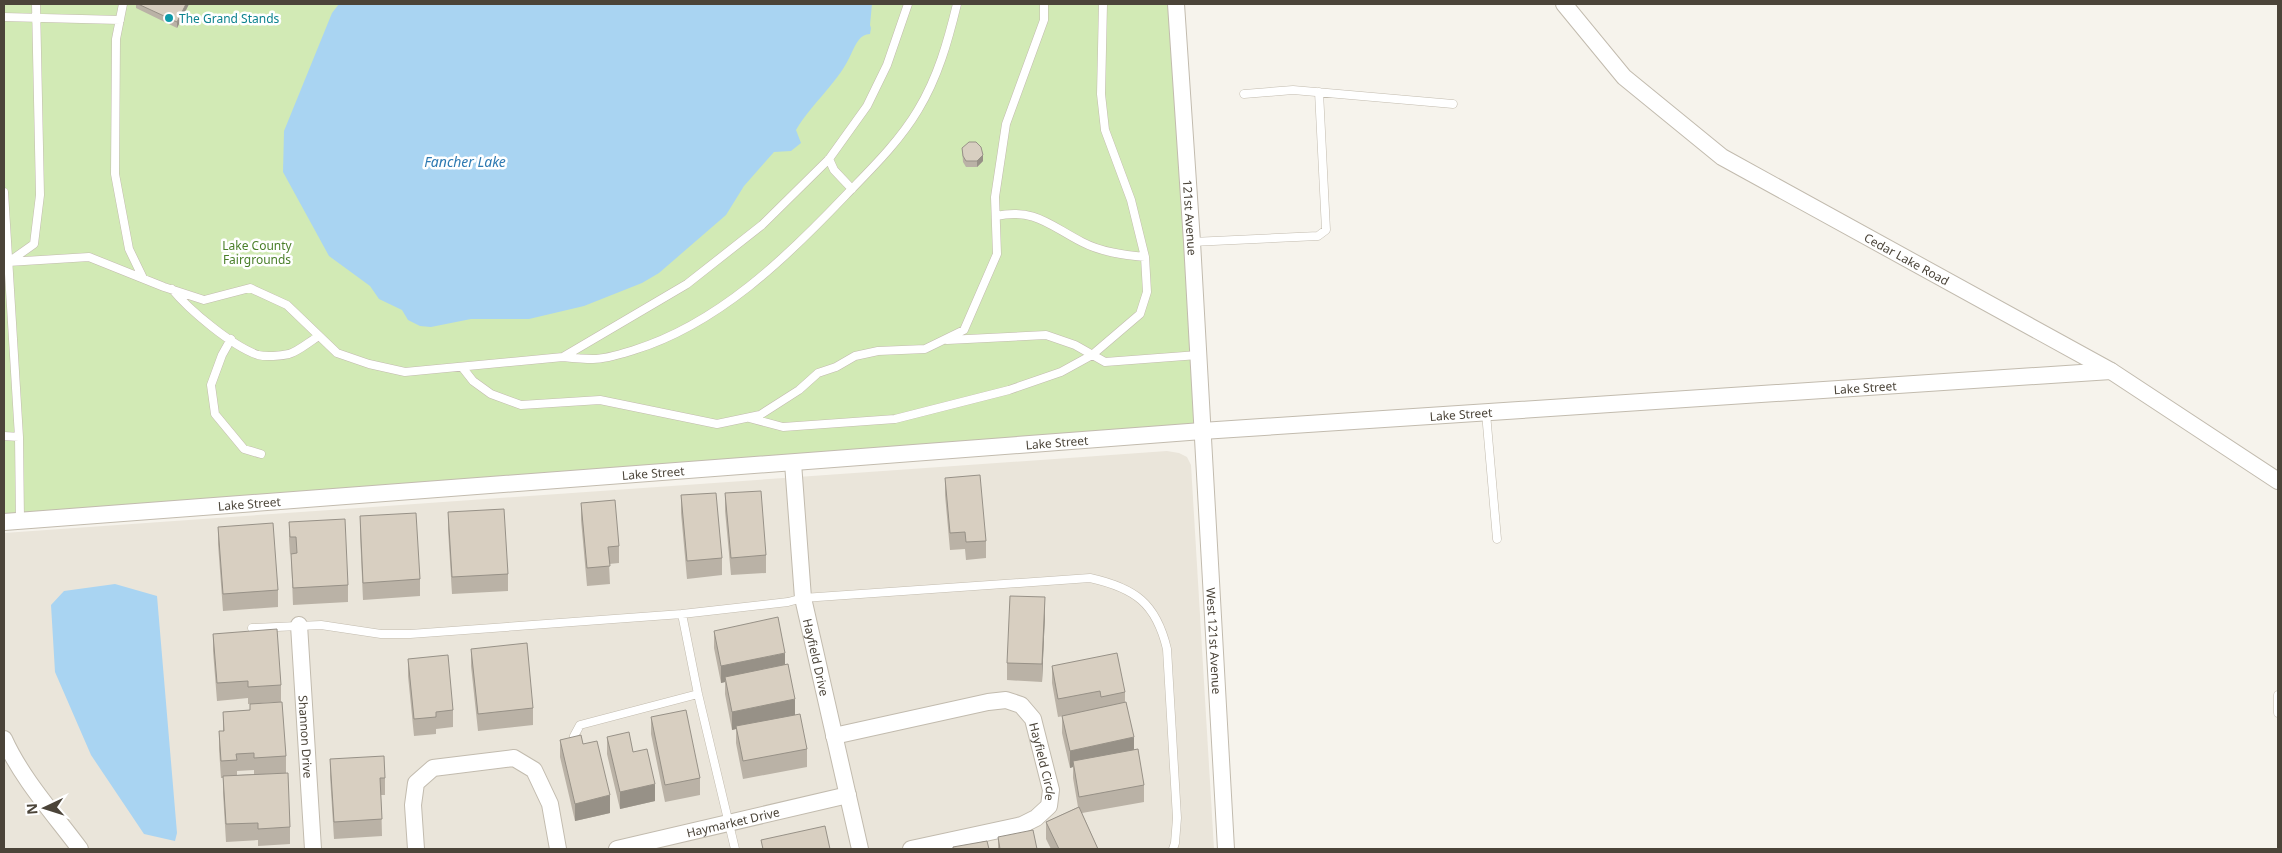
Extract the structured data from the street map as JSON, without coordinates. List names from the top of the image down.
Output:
{
  "streets": {
    "street": [
      "121st Avenue",
      "Cedar Lake Road",
      "Lake Street",
      "West 121st Avenue",
      "Hayfield Drive",
      "Shannon Drive",
      "Hayfield Circle",
      "Haymarket Drive"
    ]
  },
  "crossings": [
    ["121st Avenue", "Lake Street"],
    ["121st Avenue", "West 121st Avenue"],
    ["Cedar Lake Road", "Lake Street"],
    ["Lake Street", "West 121st Avenue"],
    ["Lake Street", "Hayfield Drive"],
    ["Hayfield Drive", "Hayfield Circle"],
    ["Hayfield Drive", "Haymarket Drive"]
  ],
  "water": ["Fancher Lake"],
  "parks": ["Lake County Fairgrounds"],
  "places": ["The Grand Stands"],
  "north": "left"
}
